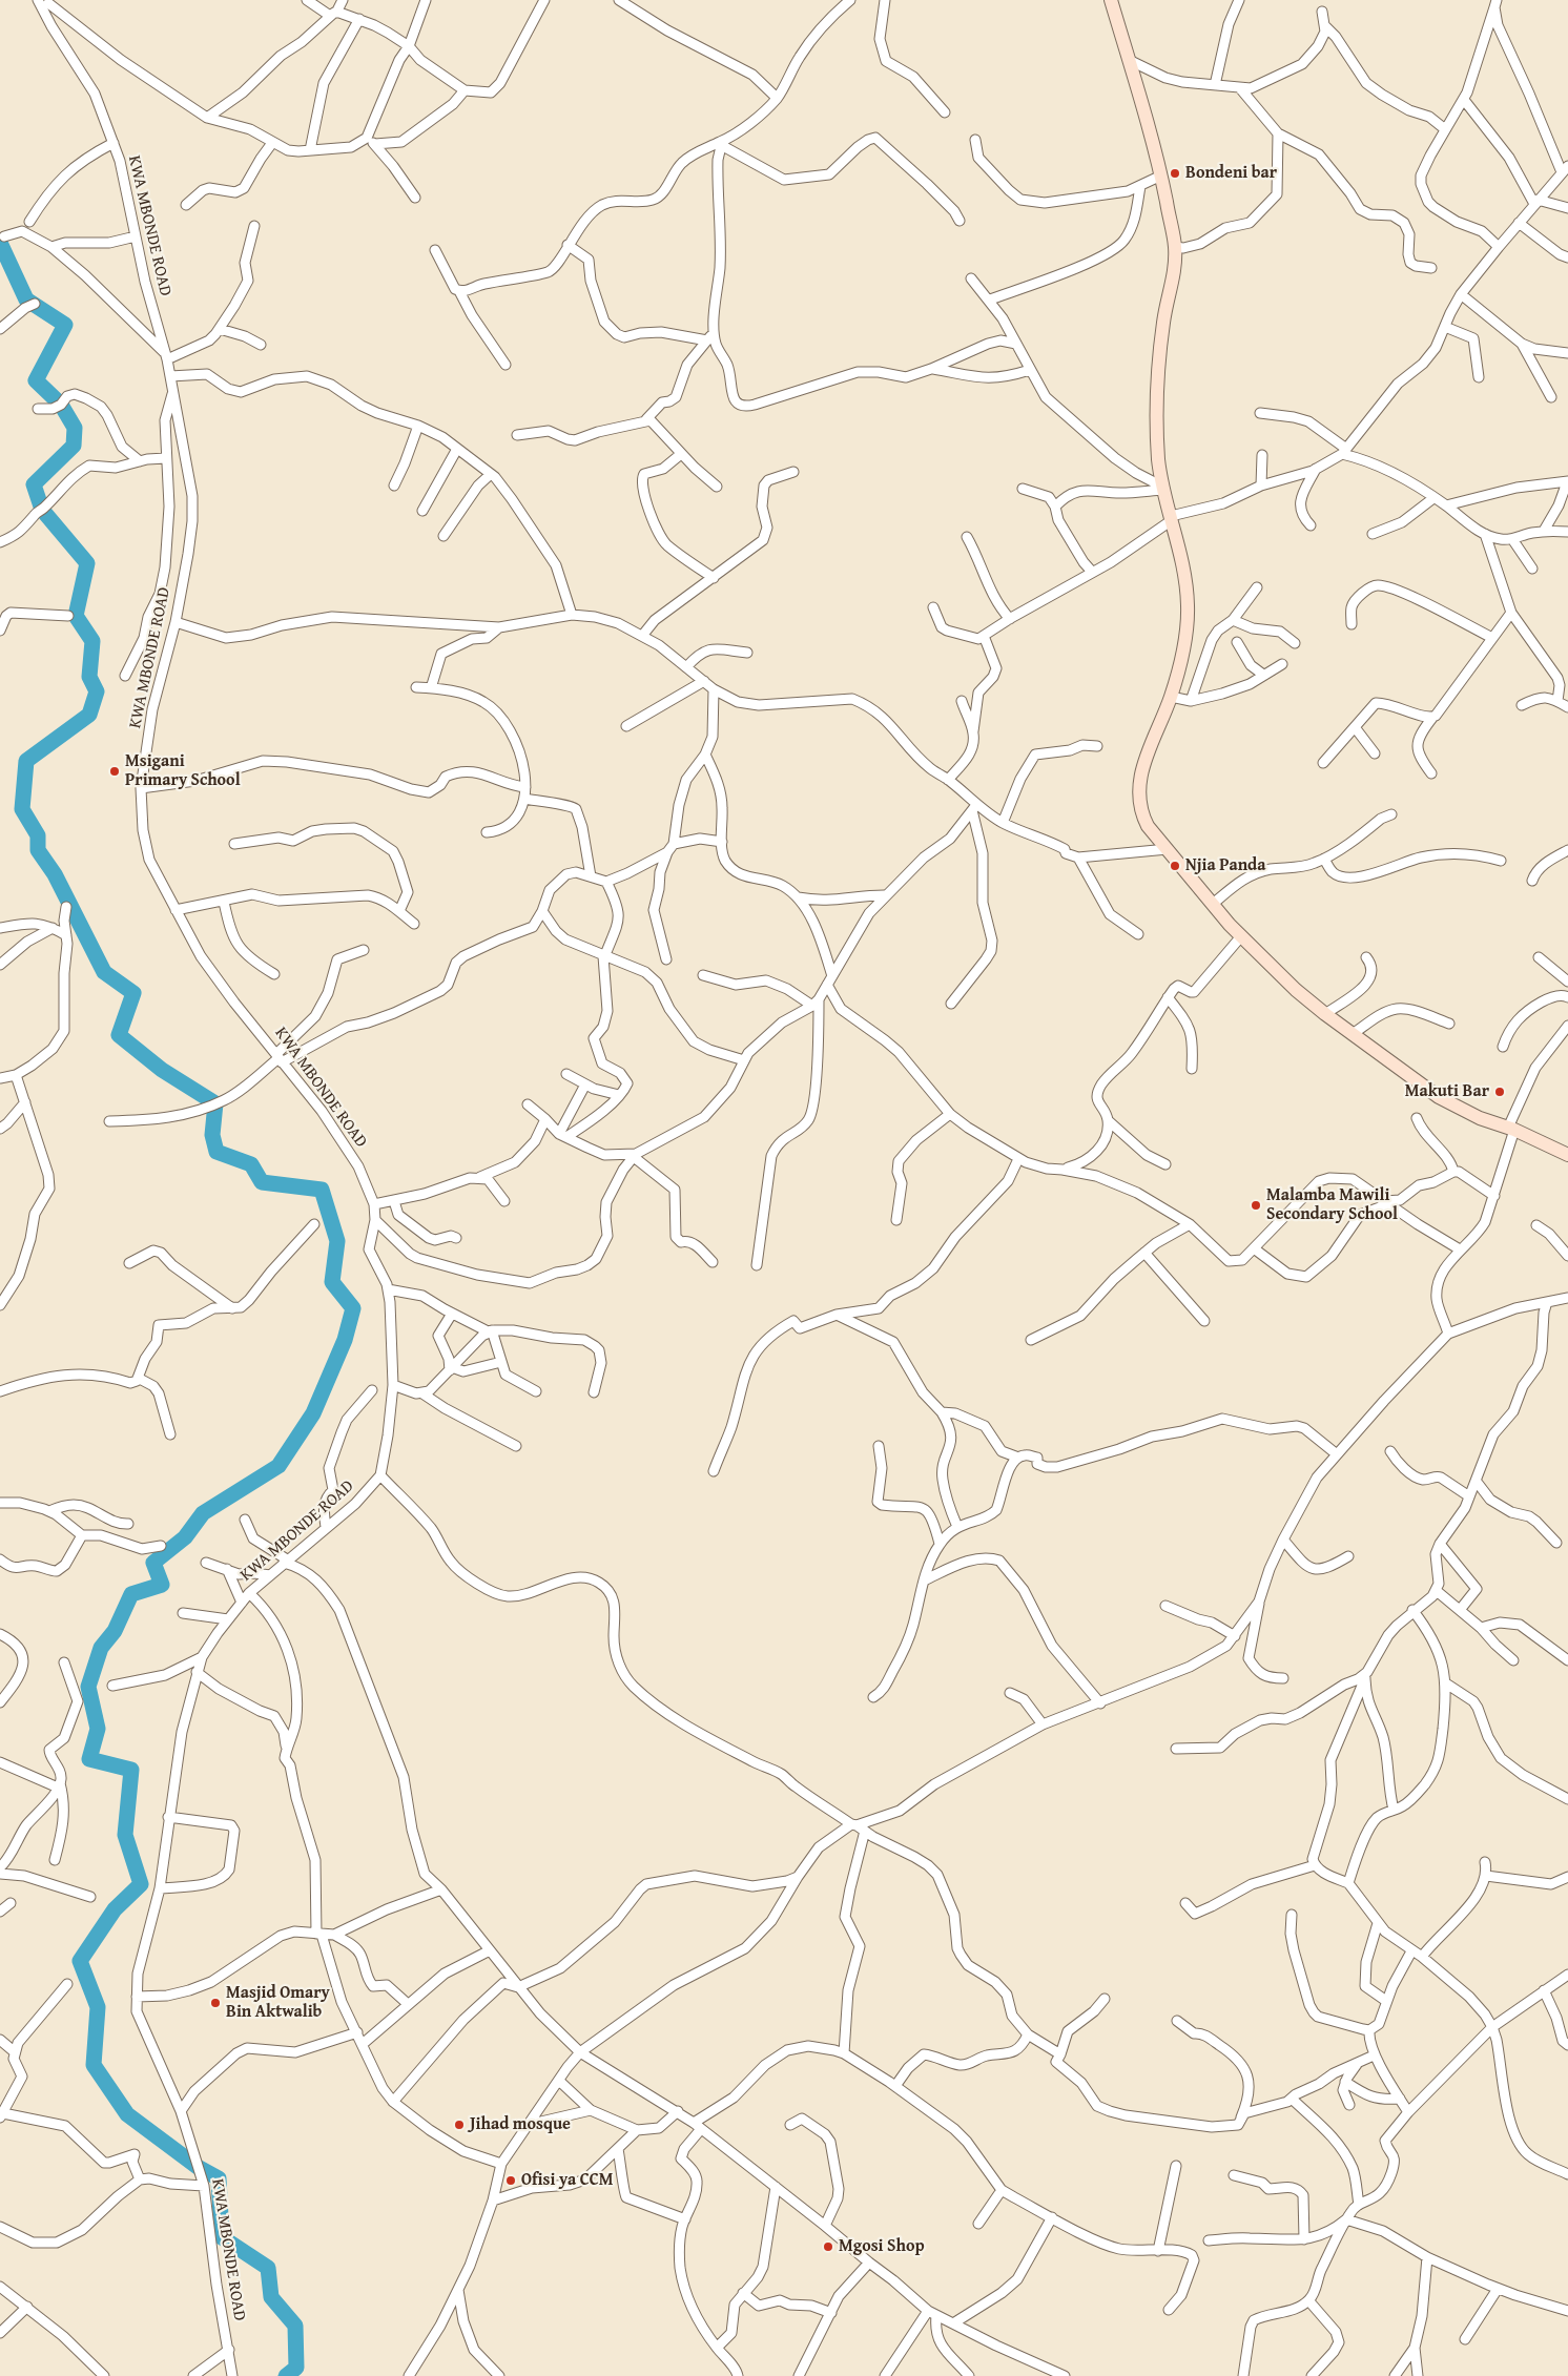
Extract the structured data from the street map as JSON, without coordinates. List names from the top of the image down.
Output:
{
  "streets": {
    "street": ["KWA MBONDE ROAD"]
  },
  "places": [
    "Bondeni bar",
    "Msigani Primary School",
    "Njia Panda",
    "Makuti Bar",
    "Malamba Mawili Secondary School",
    "Masjid Omary Bin Aktwalib",
    "Jihad mosque",
    "Ofisi ya CCM",
    "Mgosi Shop"
  ]
}
